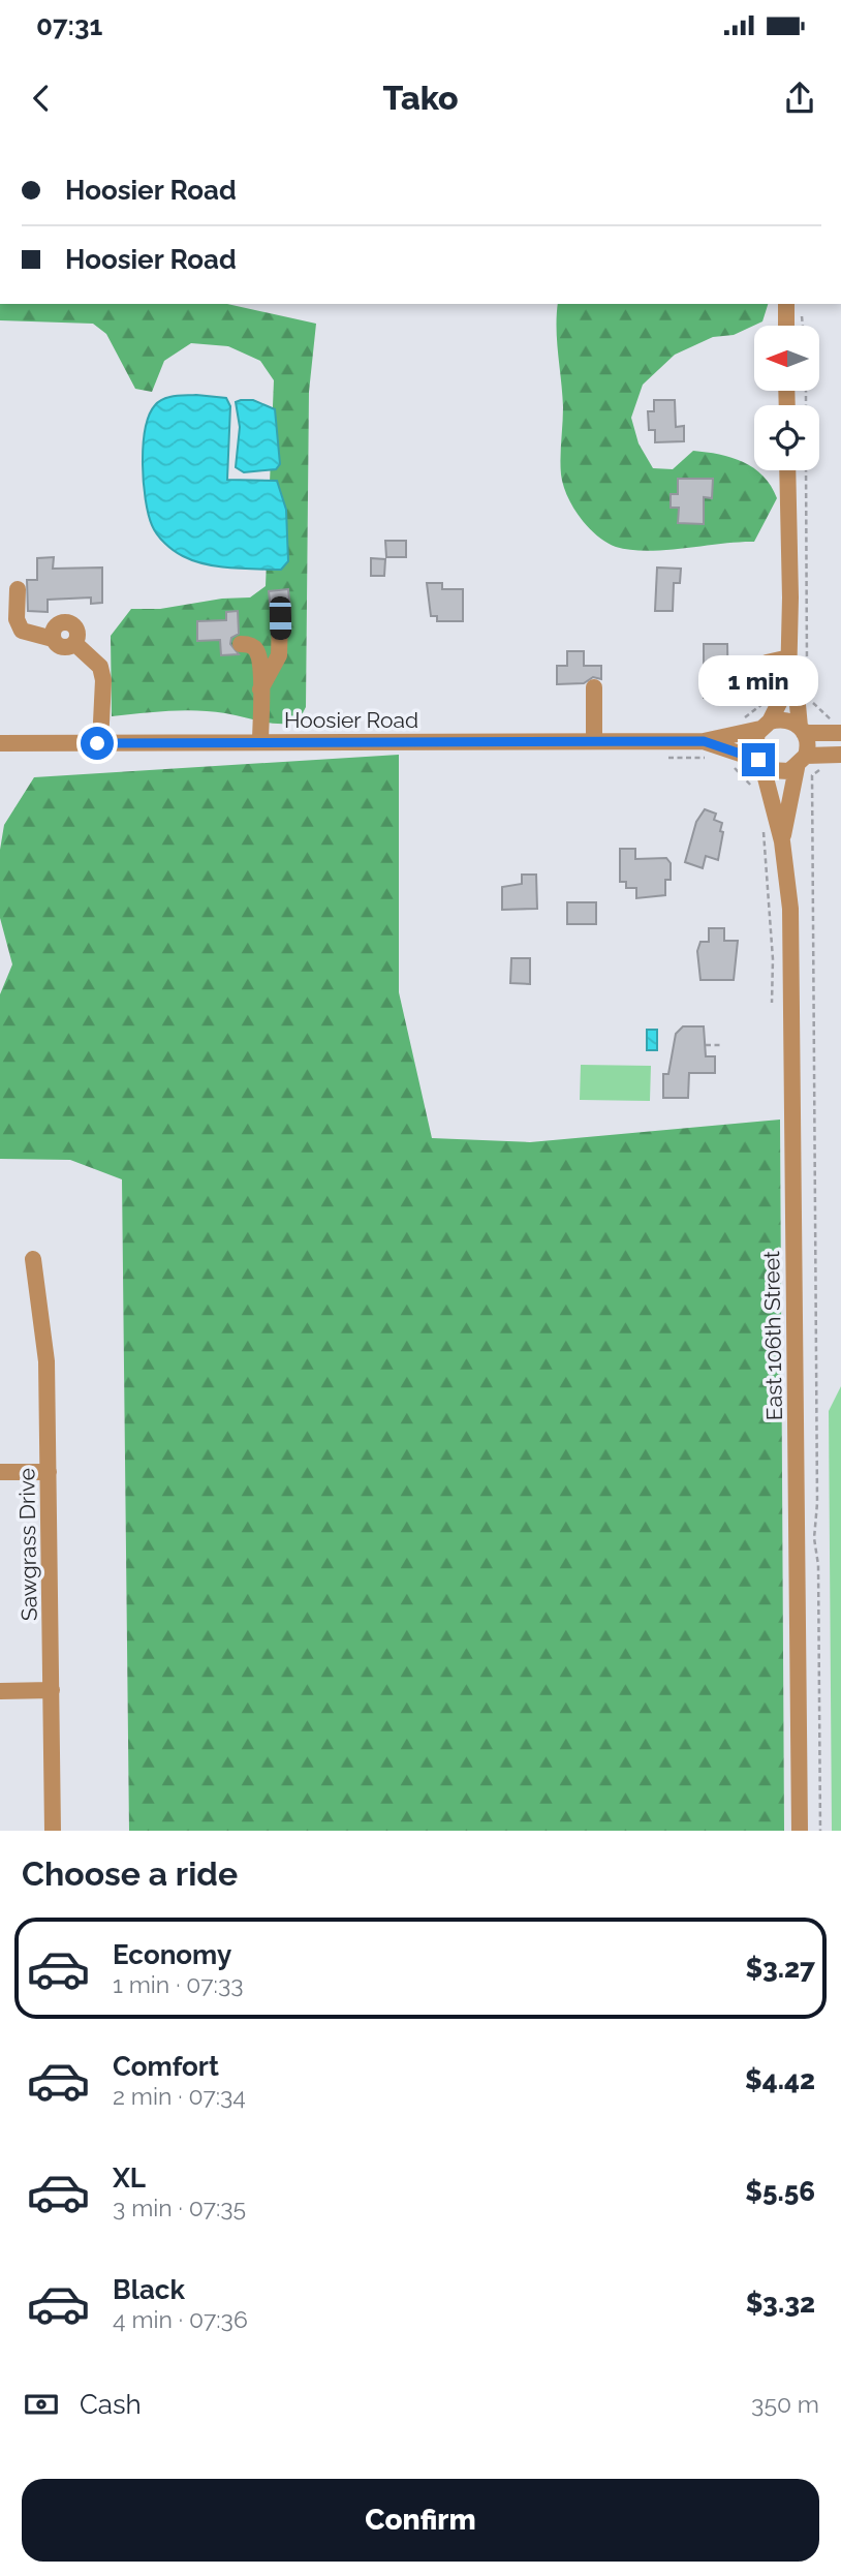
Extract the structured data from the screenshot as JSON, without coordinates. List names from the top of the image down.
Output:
{
  "streets": {
    "street": ["Hoosier Road", "East 106th Street", "Sawgrass Drive"]
  },
  "crossings": [
    ["Hoosier Road", "East 106th Street"]
  ],
  "north": "left",
  "page": {
    "status": "07:31",
    "header": "Tako",
    "banner": ["Hoosier Road", "Hoosier Road"],
    "bubble": "1 min",
    "heading": "Choose a ride",
    "list": [
      {
        "name": "Economy",
        "note": "1 min · 07:33",
        "value": "$3.27"
      },
      {
        "name": "Comfort",
        "note": "2 min · 07:34",
        "value": "$4.42"
      },
      {
        "name": "XL",
        "note": "3 min · 07:35",
        "value": "$5.56"
      },
      {
        "name": "Black",
        "note": "4 min · 07:36",
        "value": "$3.32"
      }
    ],
    "pay": ["Cash", "350 m"],
    "buttons": "Confirm"
  }
}
